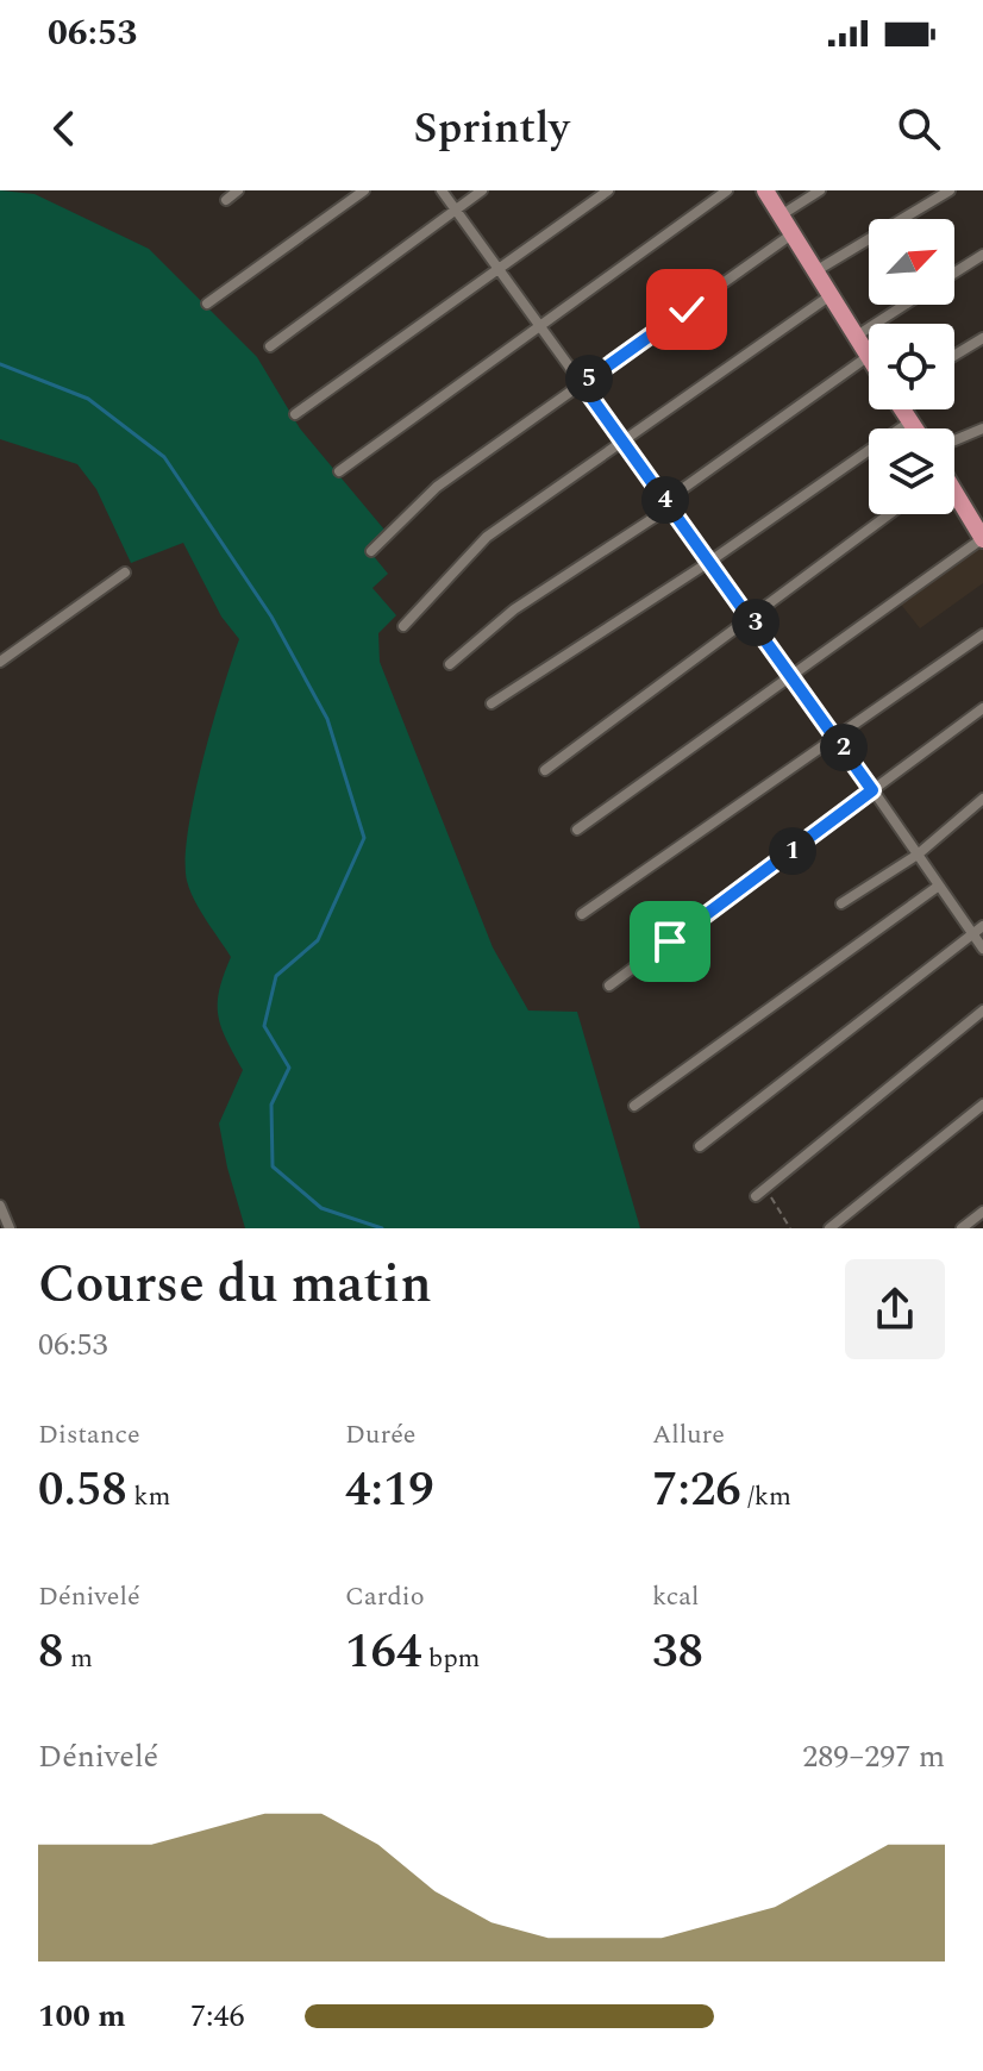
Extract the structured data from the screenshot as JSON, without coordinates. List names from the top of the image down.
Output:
{
  "north": "top right",
  "page": {
    "status": "06:53",
    "header": "Sprintly",
    "pins": [
      "5",
      "4",
      "3",
      "2",
      "1"
    ],
    "heading": ["Course du matin", "06:53"],
    "stats": [
      ["Distance", "0.58 km"],
      ["Durée", "4:19"],
      ["Allure", "7:26 /km"],
      ["Dénivelé", "8 m"],
      ["Cardio", "164 bpm"],
      ["kcal", "38"]
    ],
    "chart": ["Dénivelé", "289–297 m"],
    "list": [
      {
        "name": "100 m",
        "note": "7:46"
      }
    ]
  }
}
